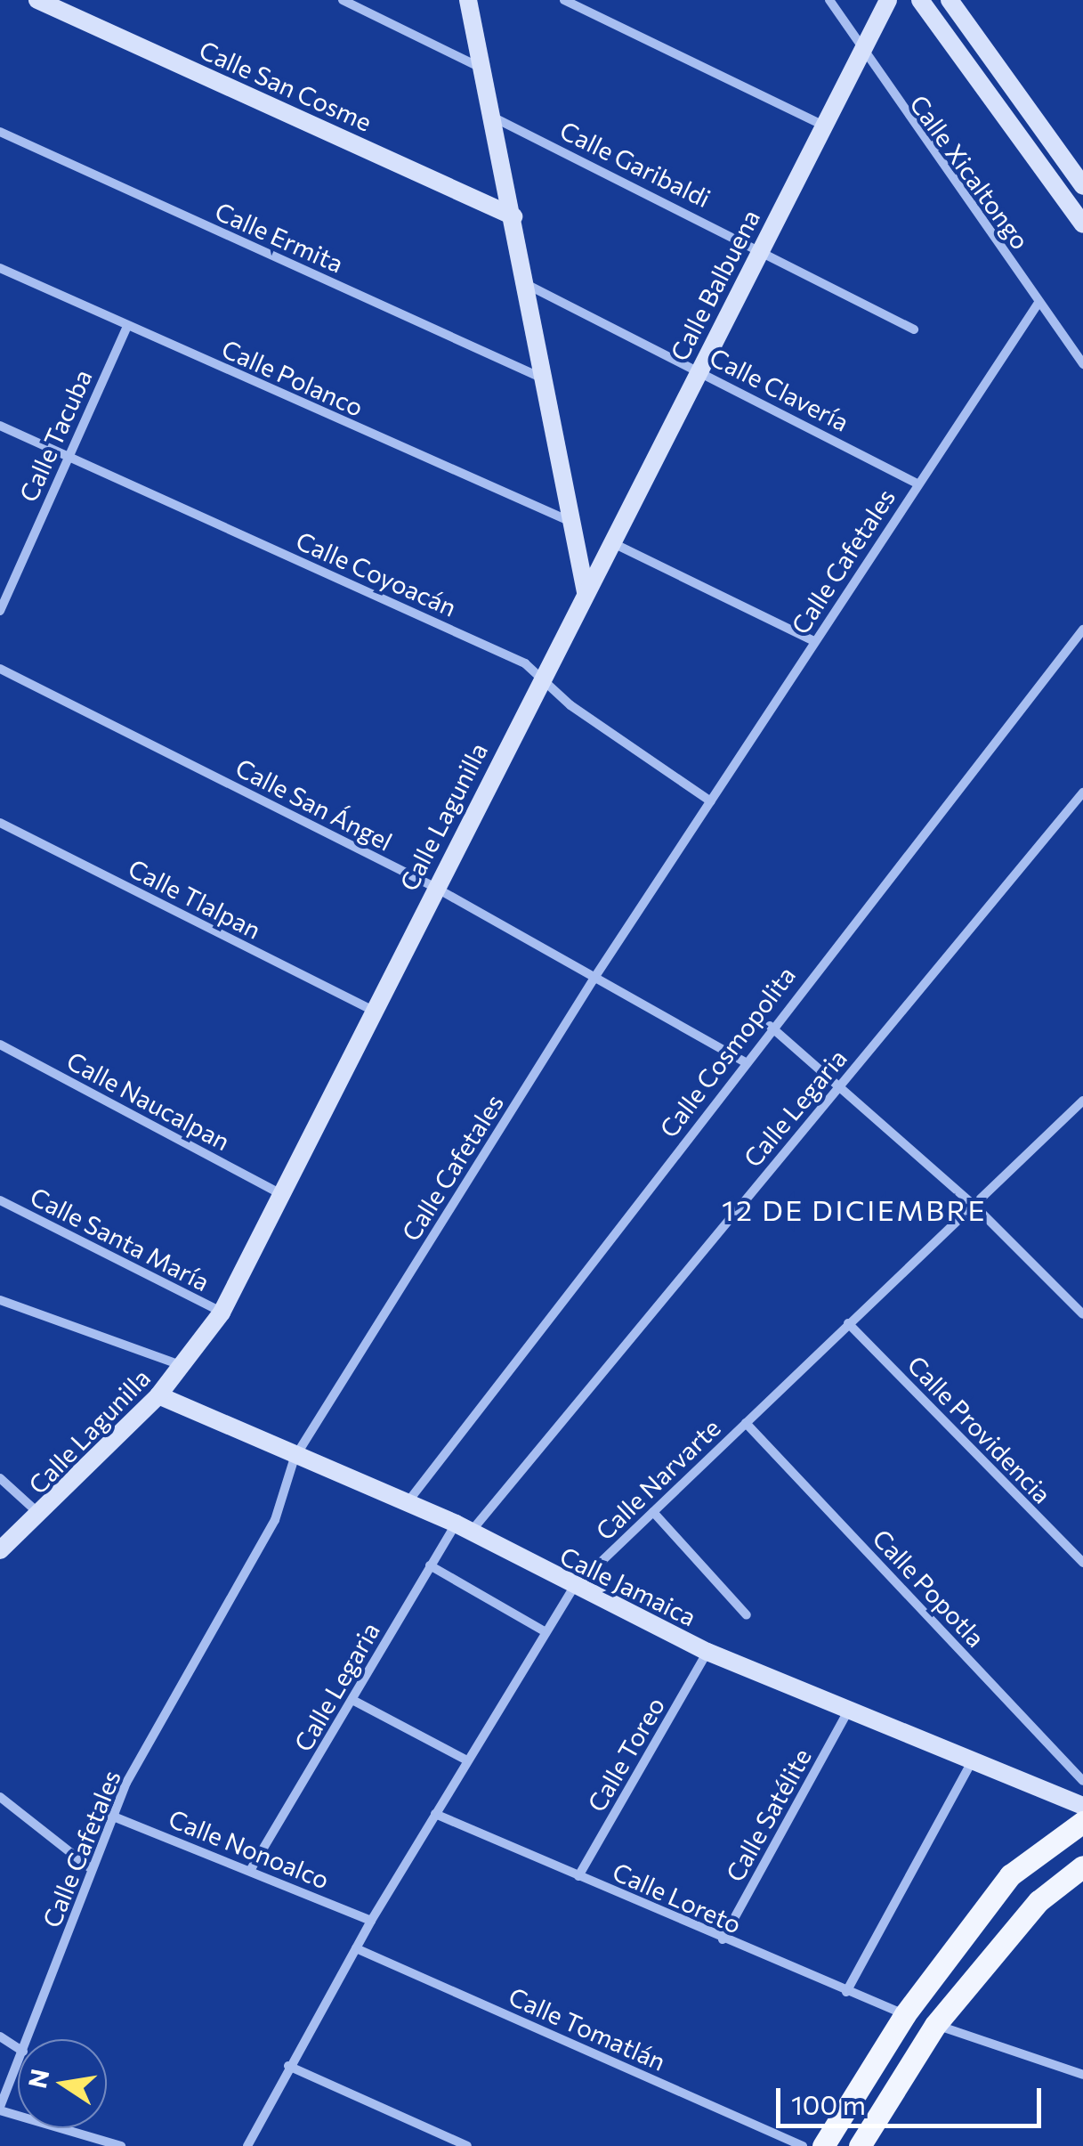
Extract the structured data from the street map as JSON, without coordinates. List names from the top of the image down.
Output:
{
  "streets": {
    "street": [
      "Calle San Cosme",
      "Calle Garibaldi",
      "Calle Xicaltongo",
      "Calle Ermita",
      "Calle Balbuena",
      "Calle Polanco",
      "Calle Clavería",
      "Calle Tacuba",
      "Calle Cafetales",
      "Calle Coyoacán",
      "Calle San Ángel",
      "Calle Lagunilla",
      "Calle Tlalpan",
      "Calle Cosmopolita",
      "Calle Naucalpan",
      "Calle Legaria",
      "Calle Santa María",
      "Calle Providencia",
      "Calle Narvarte",
      "Calle Jamaica",
      "Calle Popotla",
      "Calle Toreo",
      "Calle Satélite",
      "Calle Nonoalco",
      "Calle Loreto",
      "Calle Tomatlán"
    ]
  },
  "crossings": [
    ["Calle Garibaldi", "Calle Balbuena"],
    ["Calle Xicaltongo", "Calle Balbuena"],
    ["Calle Xicaltongo", "Calle Cafetales"],
    ["Calle Balbuena", "Calle Clavería"],
    ["Calle Balbuena", "Calle Lagunilla"],
    ["Calle Polanco", "Calle Tacuba"],
    ["Calle Clavería", "Calle Cafetales"],
    ["Calle Tacuba", "Calle Coyoacán"],
    ["Calle Cafetales", "Calle Coyoacán"],
    ["Calle Cafetales", "Calle San Ángel"],
    ["Calle Cafetales", "Calle Jamaica"],
    ["Calle Cafetales", "Calle Nonoalco"],
    ["Calle Coyoacán", "Calle Lagunilla"],
    ["Calle San Ángel", "Calle Lagunilla"],
    ["Calle San Ángel", "Calle Cosmopolita"],
    ["Calle Lagunilla", "Calle Tlalpan"],
    ["Calle Lagunilla", "Calle Naucalpan"],
    ["Calle Lagunilla", "Calle Santa María"],
    ["Calle Lagunilla", "Calle Jamaica"],
    ["Calle Cosmopolita", "Calle Jamaica"],
    ["Calle Legaria", "Calle Jamaica"],
    ["Calle Legaria", "Calle Nonoalco"],
    ["Calle Providencia", "Calle Narvarte"],
    ["Calle Narvarte", "Calle Jamaica"],
    ["Calle Narvarte", "Calle Popotla"],
    ["Calle Narvarte", "Calle Nonoalco"],
    ["Calle Narvarte", "Calle Loreto"],
    ["Calle Narvarte", "Calle Tomatlán"],
    ["Calle Jamaica", "Calle Toreo"],
    ["Calle Jamaica", "Calle Satélite"],
    ["Calle Toreo", "Calle Loreto"],
    ["Calle Satélite", "Calle Loreto"]
  ],
  "districts": ["12 DE DICIEMBRE"],
  "scale_bar": "100 m",
  "north": "left"
}
